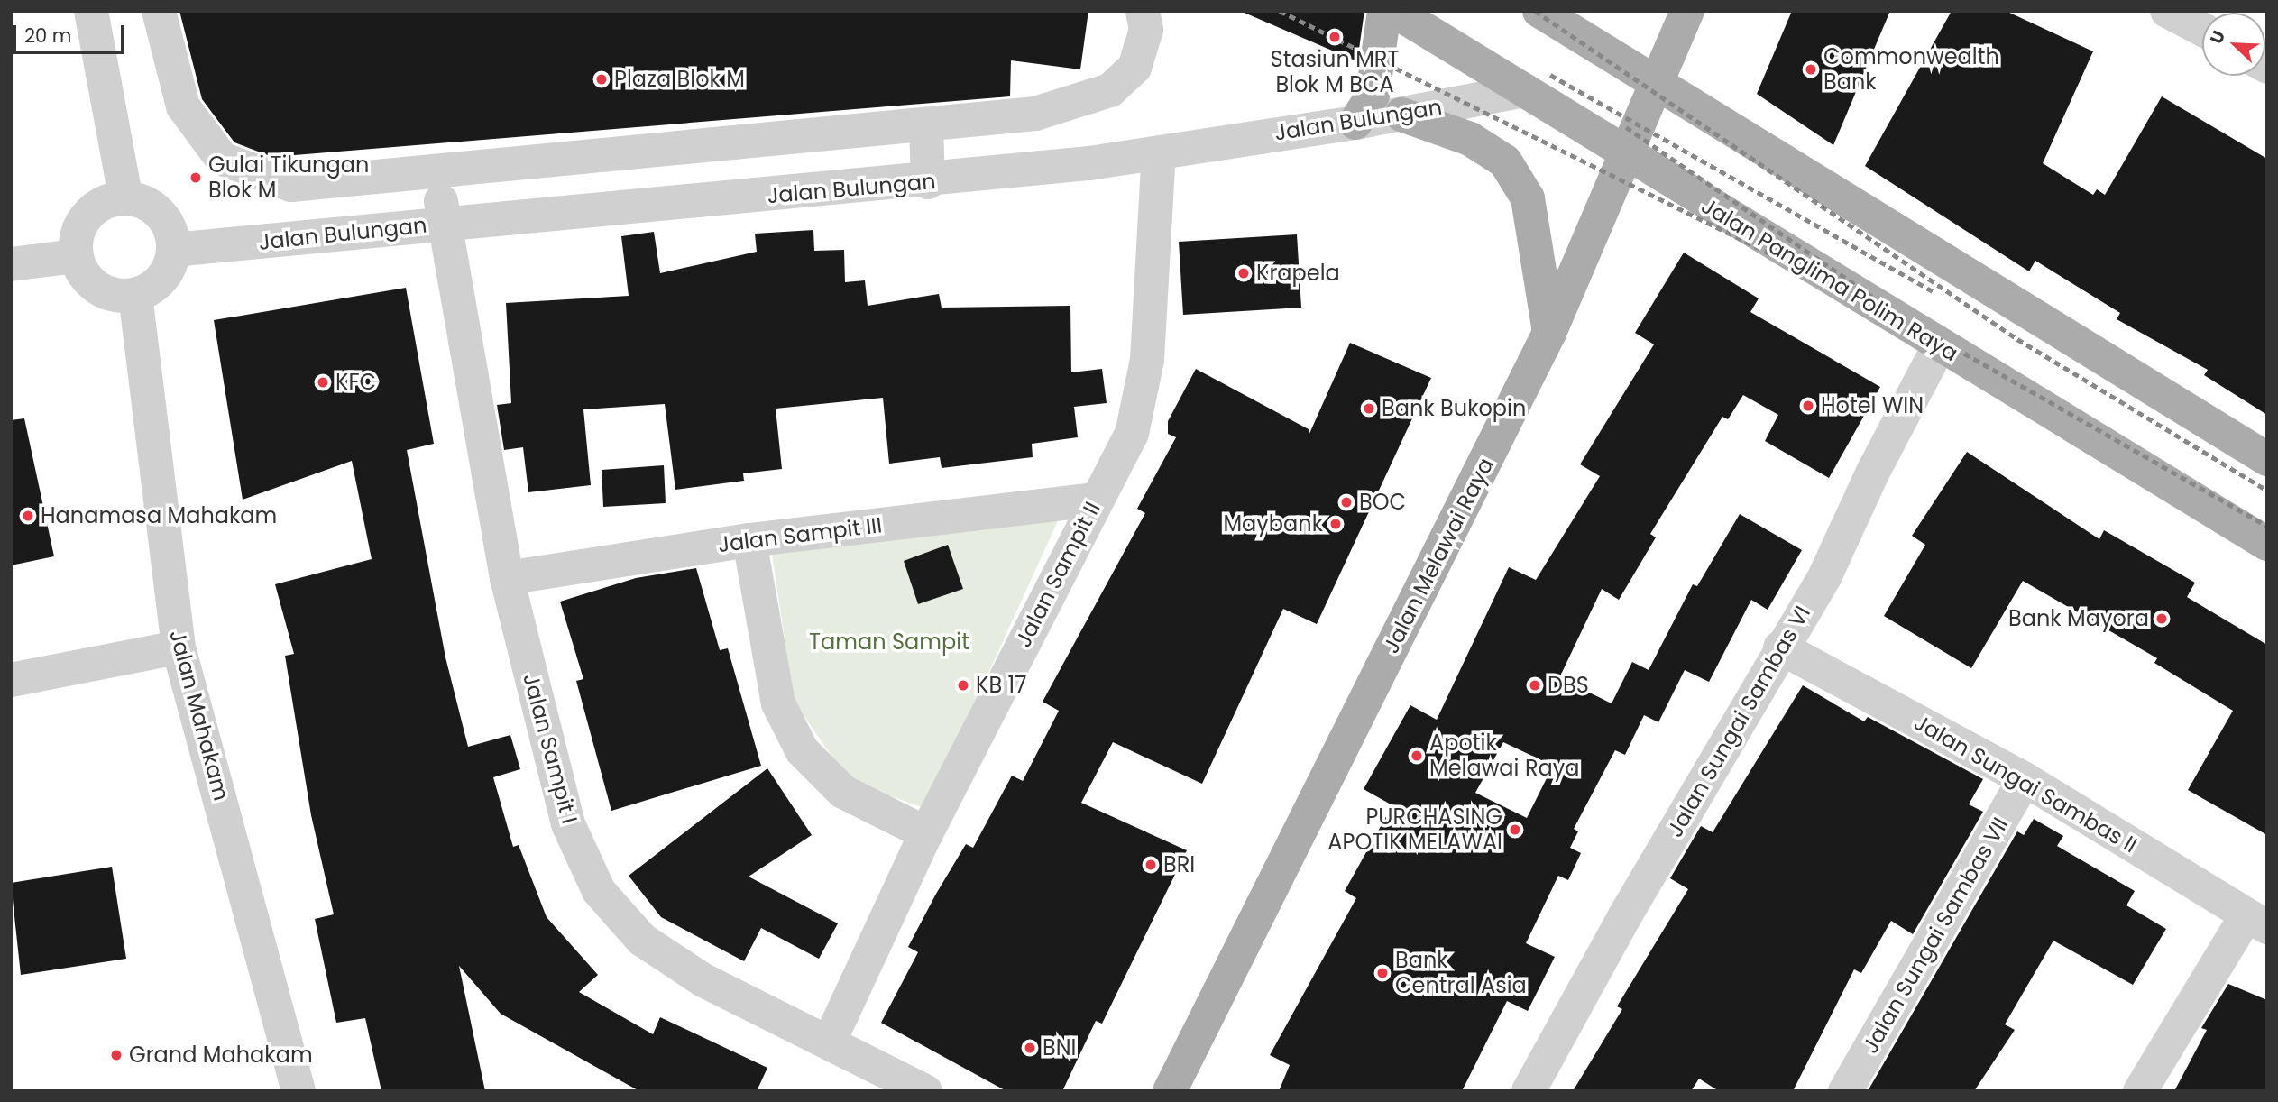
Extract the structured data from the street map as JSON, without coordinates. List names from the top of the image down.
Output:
{
  "streets": {
    "main road": ["Jalan Panglima Polim Raya", "Jalan Melawai Raya"],
    "street": [
      "Jalan Bulungan",
      "Jalan Sampit III",
      "Jalan Sampit II",
      "Jalan Mahakam",
      "Jalan Sungai Sambas VI",
      "Jalan Sampit I",
      "Jalan Sungai Sambas II",
      "Jalan Sungai Sambas VII"
    ]
  },
  "crossings": [
    ["Jalan Bulungan", "Jalan Panglima Polim Raya"],
    ["Jalan Bulungan", "Jalan Sampit II"],
    ["Jalan Bulungan", "Jalan Mahakam"],
    ["Jalan Bulungan", "Jalan Sampit I"],
    ["Jalan Panglima Polim Raya", "Jalan Melawai Raya"],
    ["Jalan Panglima Polim Raya", "Jalan Sungai Sambas VI"],
    ["Jalan Sampit III", "Jalan Sampit II"],
    ["Jalan Sampit III", "Jalan Sampit I"],
    ["Jalan Sampit II", "Jalan Sampit I"],
    ["Jalan Sungai Sambas VI", "Jalan Sungai Sambas II"],
    ["Jalan Sungai Sambas II", "Jalan Sungai Sambas VII"]
  ],
  "parks": ["Taman Sampit"],
  "places": [
    "Stasiun MRT Blok M BCA",
    "Commonwealth Bank",
    "Plaza Blok M",
    "Gulai Tikungan Blok M",
    "Krapela",
    "KFC",
    "Hotel WIN",
    "Bank Bukopin",
    "BOC",
    "Hanamasa Mahakam",
    "Maybank",
    "Bank Mayora",
    "KB 17",
    "DBS",
    "Apotik Melawai Raya",
    "PURCHASING APOTIK MELAWAI",
    "BRI",
    "Bank Central Asia",
    "BNI",
    "Grand Mahakam"
  ],
  "scale_bar": "20 m",
  "north": "top left"
}
